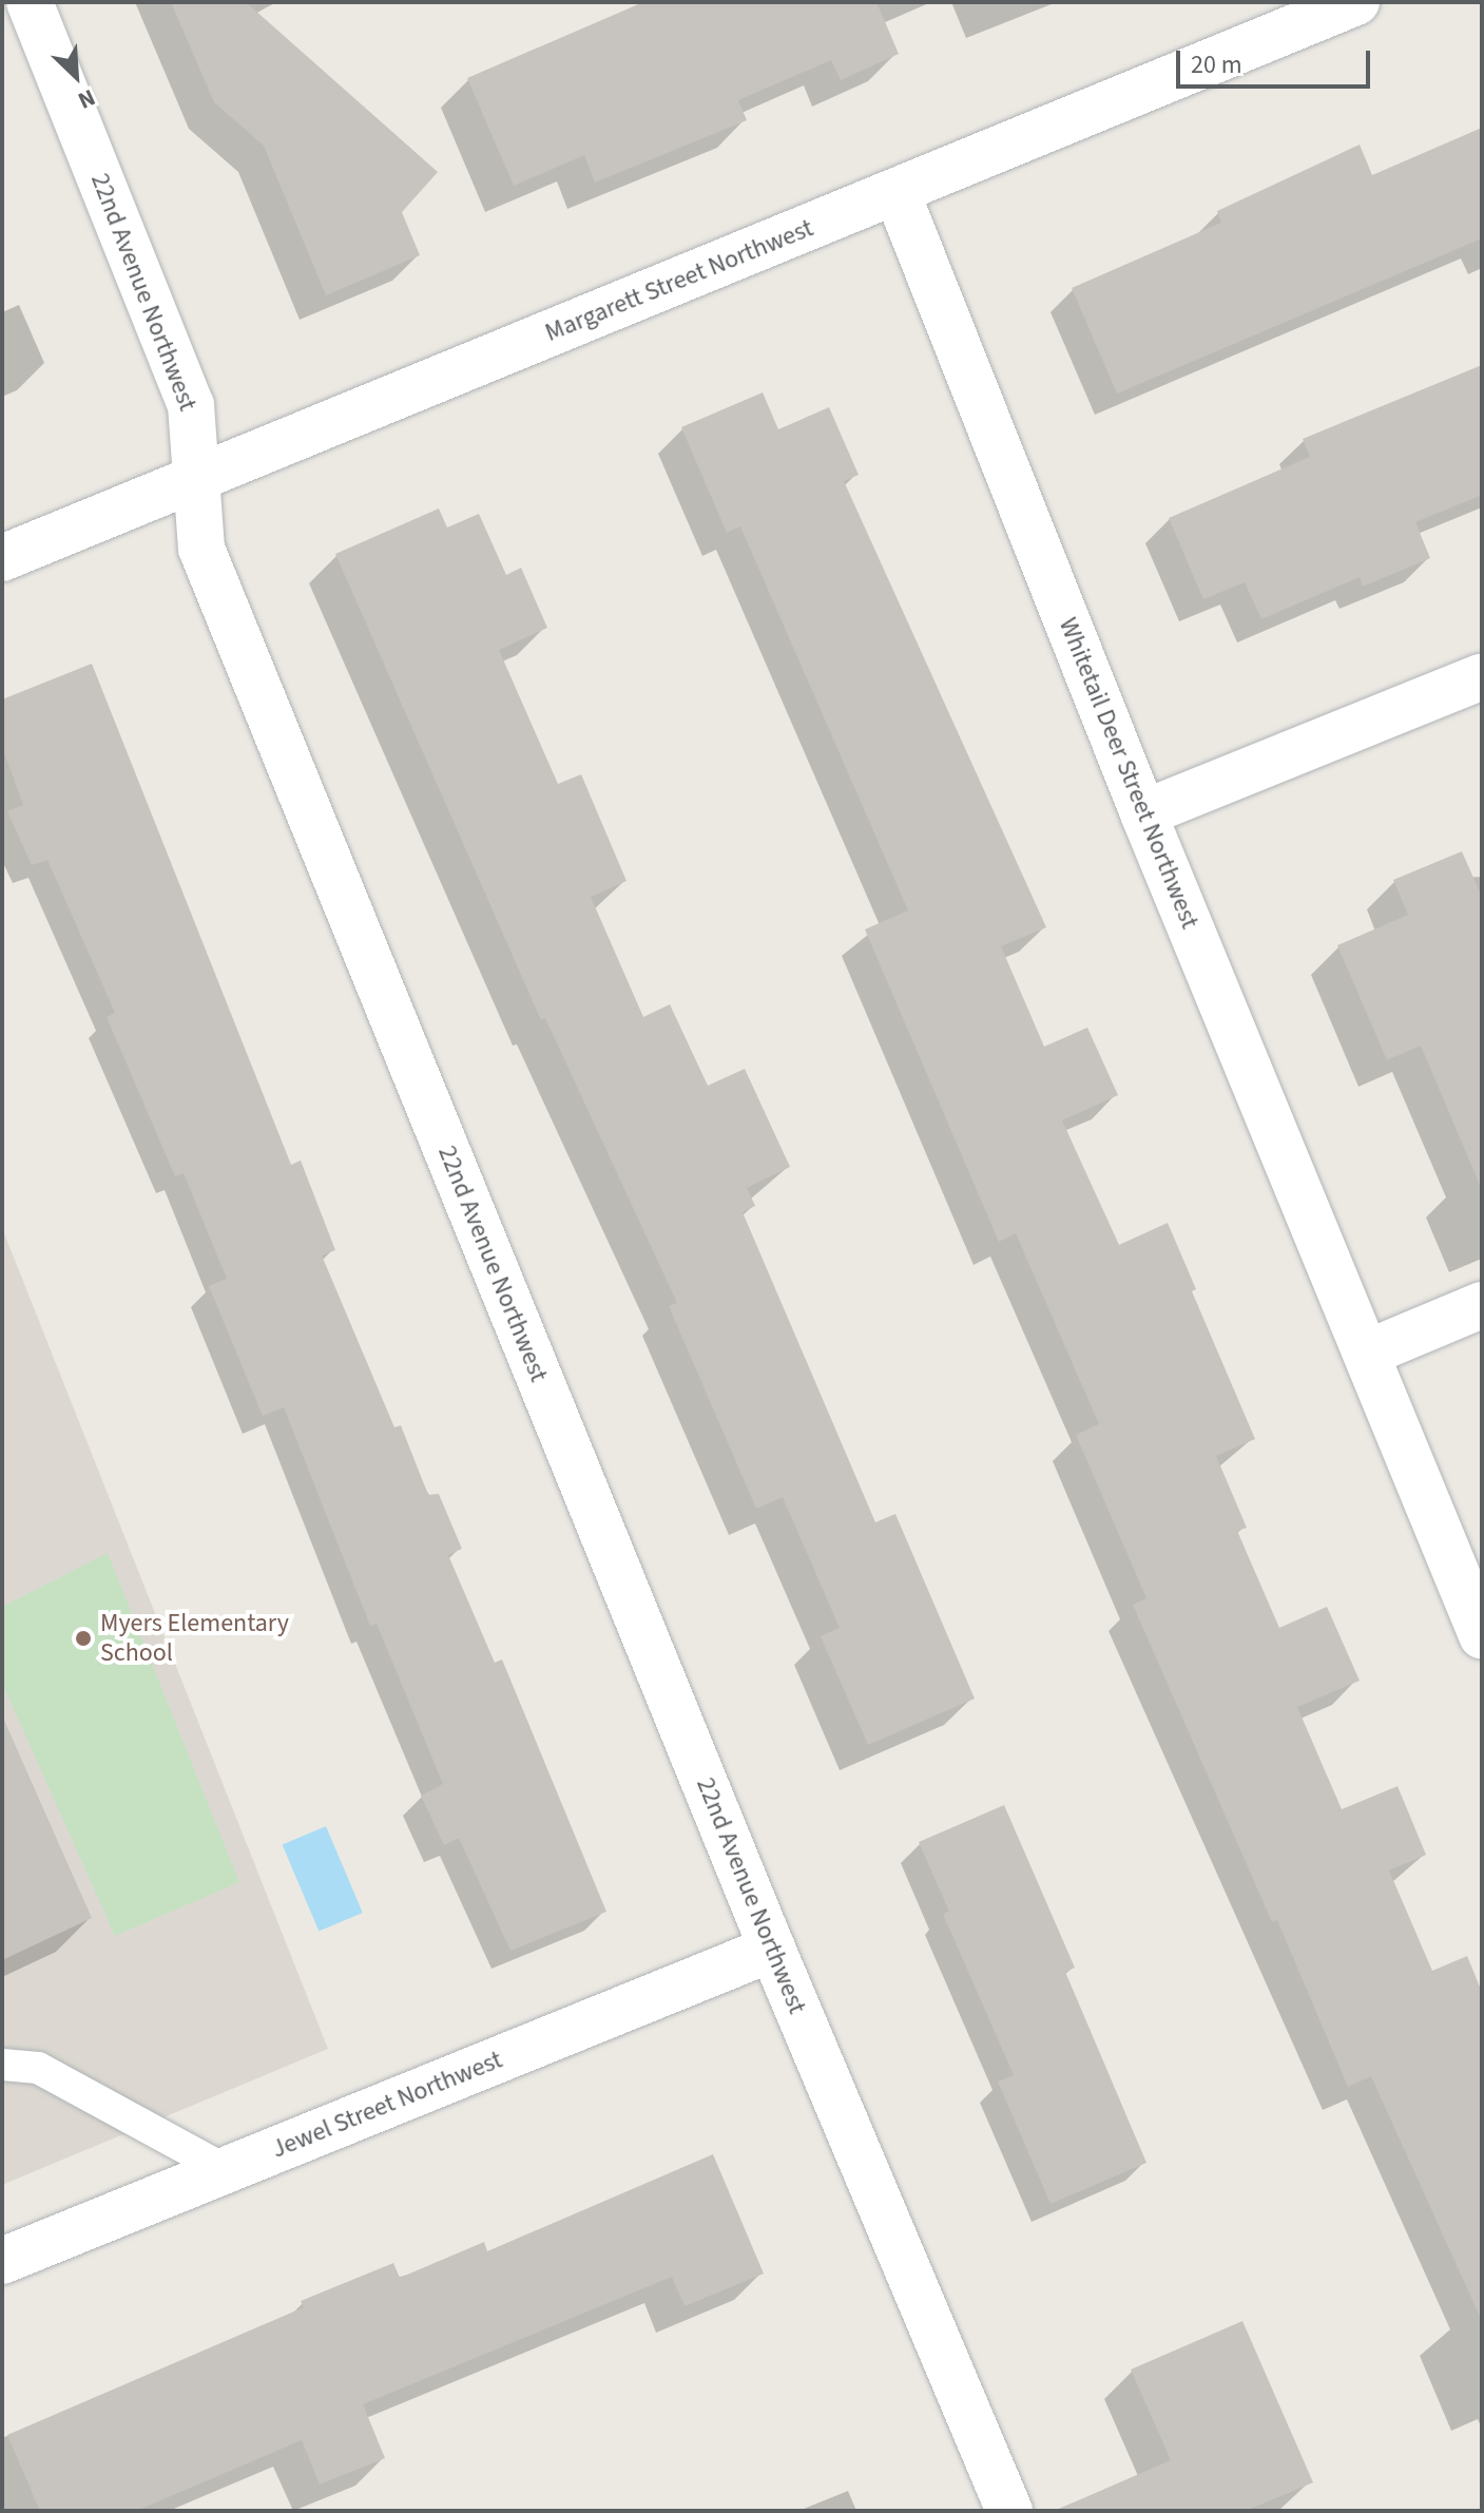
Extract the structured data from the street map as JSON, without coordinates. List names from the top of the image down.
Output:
{
  "streets": {
    "street": [
      "Margarett Street Northwest",
      "22nd Avenue Northwest",
      "Whitetail Deer Street Northwest",
      "Jewel Street Northwest"
    ]
  },
  "crossings": [
    ["Margarett Street Northwest", "22nd Avenue Northwest"],
    ["Margarett Street Northwest", "Whitetail Deer Street Northwest"],
    ["22nd Avenue Northwest", "Jewel Street Northwest"]
  ],
  "places": ["Myers Elementary School"],
  "scale_bar": "20 m",
  "north": "bottom right"
}
